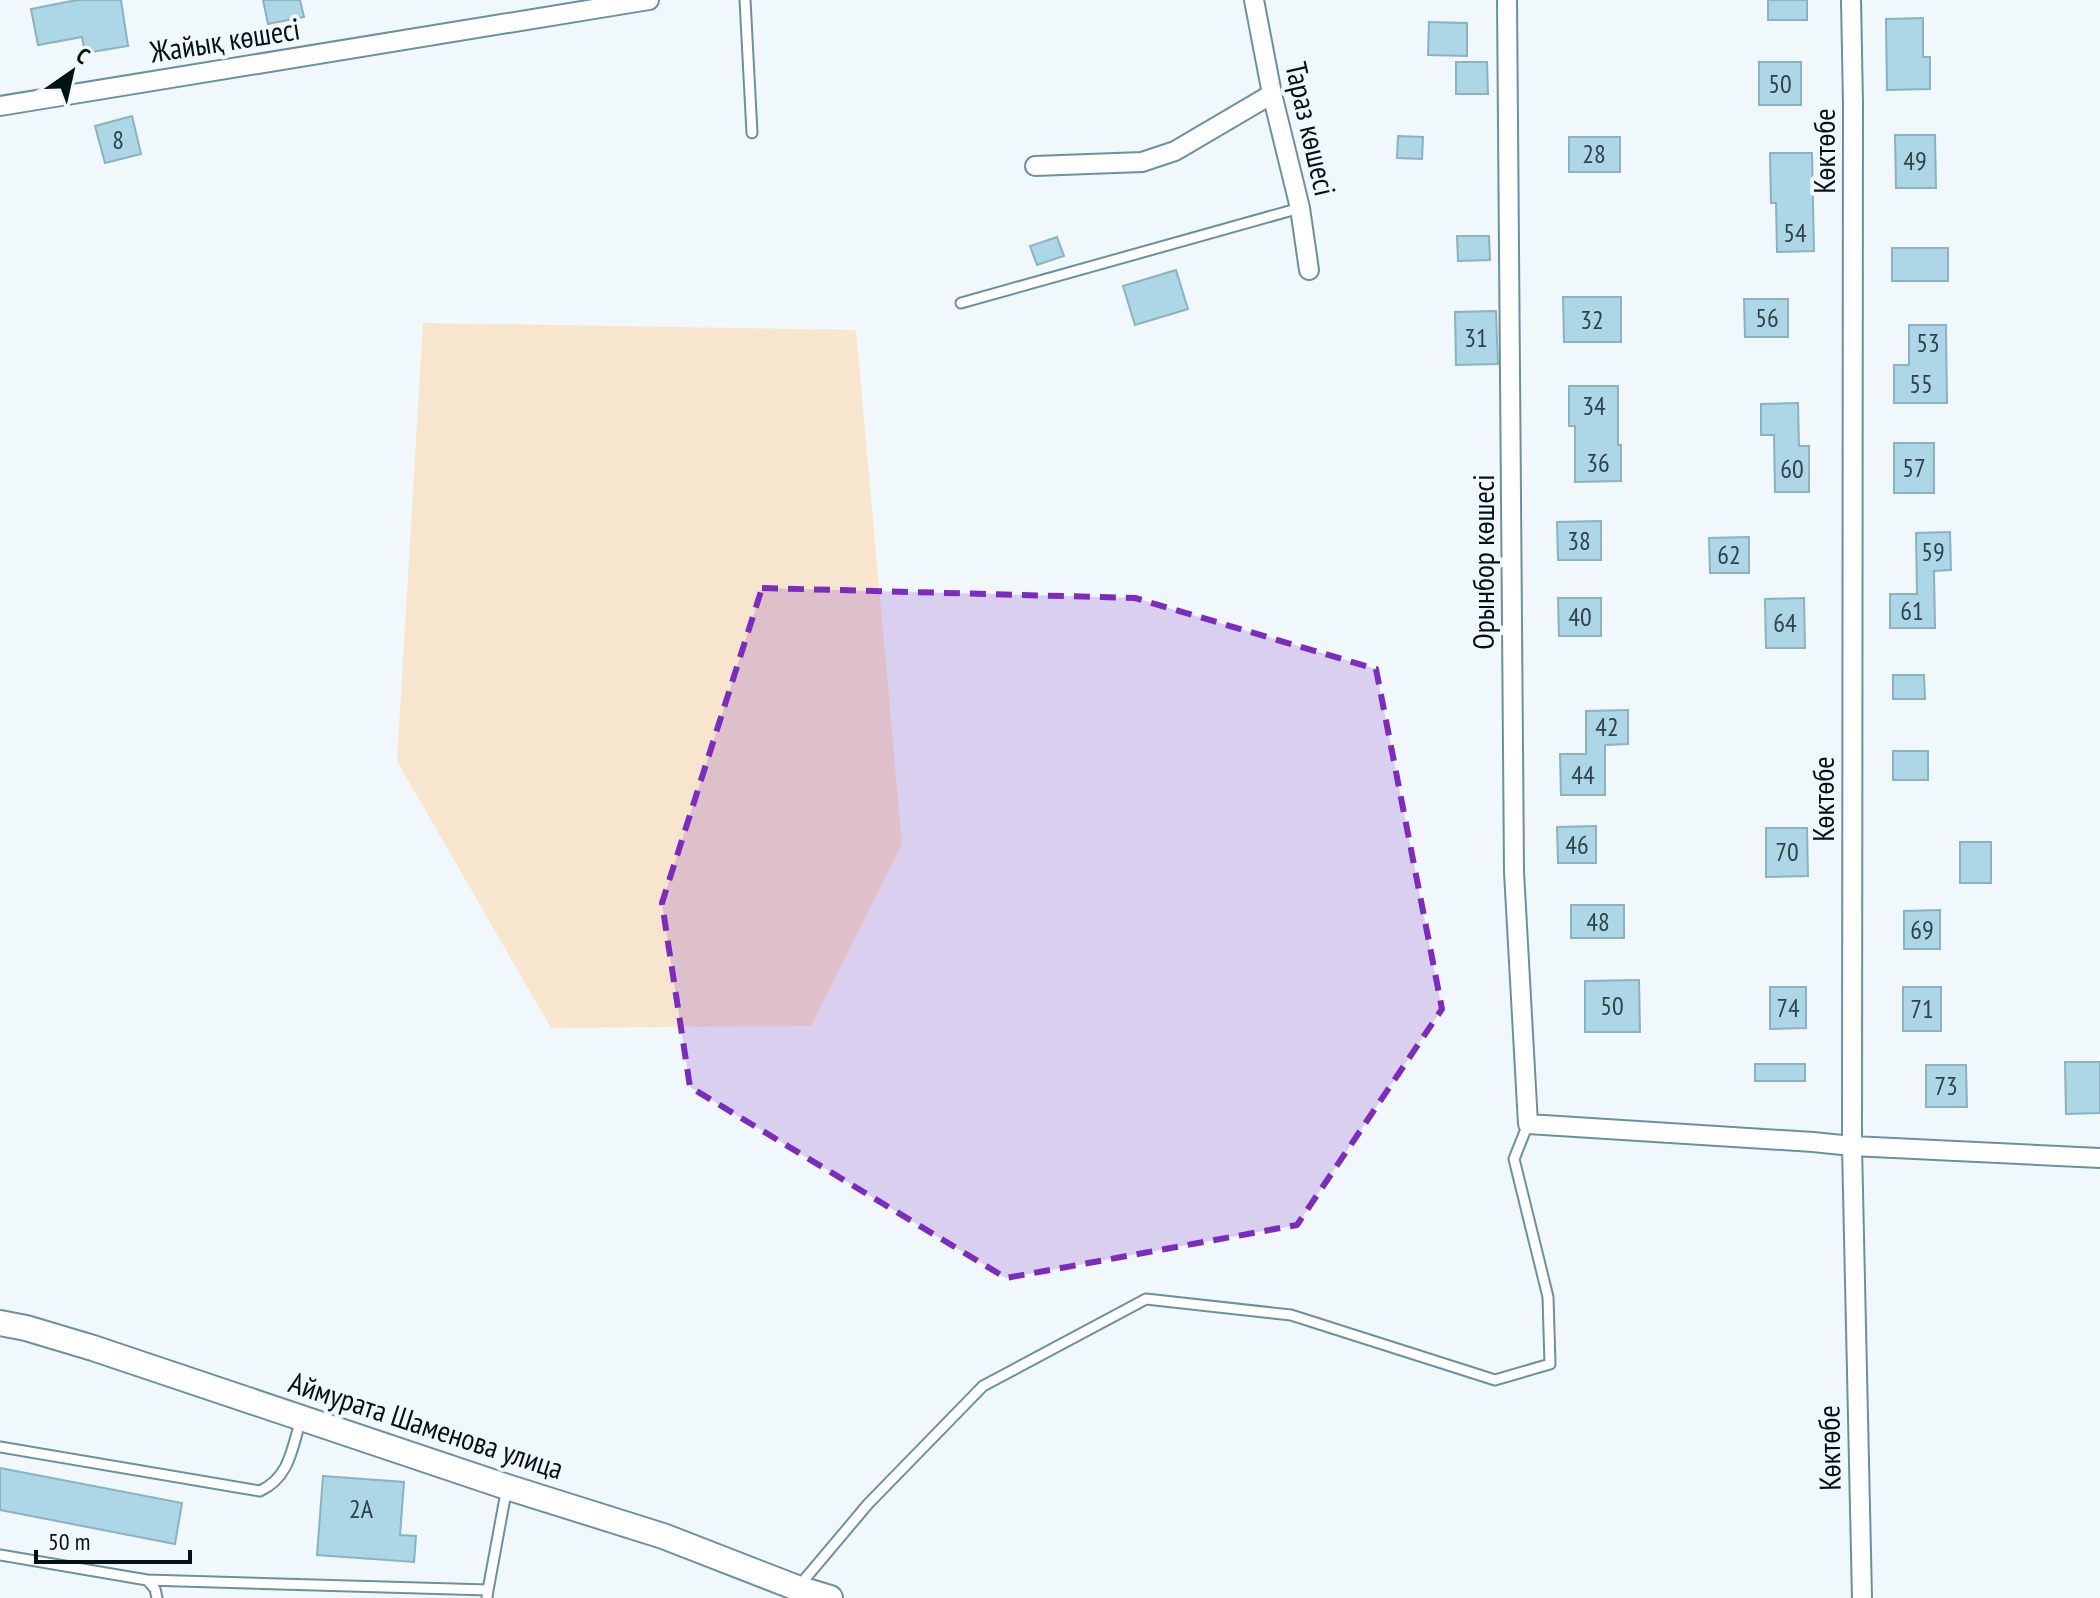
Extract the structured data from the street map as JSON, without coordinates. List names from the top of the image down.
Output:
{
  "streets": {
    "street": [
      "Жайық көшесі",
      "Тараз көшесі",
      "Көктөбе",
      "Орынбор көшесі",
      "Аймурата Шаменова улица"
    ]
  },
  "house_numbers": [
    "50",
    "8",
    "28",
    "49",
    "54",
    "56",
    "32",
    "31",
    "53",
    "55",
    "34",
    "36",
    "57",
    "60",
    "38",
    "59",
    "62",
    "61",
    "40",
    "64",
    "42",
    "44",
    "46",
    "70",
    "48",
    "69",
    "50",
    "74",
    "71",
    "73",
    "2А"
  ],
  "scale_bar": "50 m",
  "north": "top right"
}
